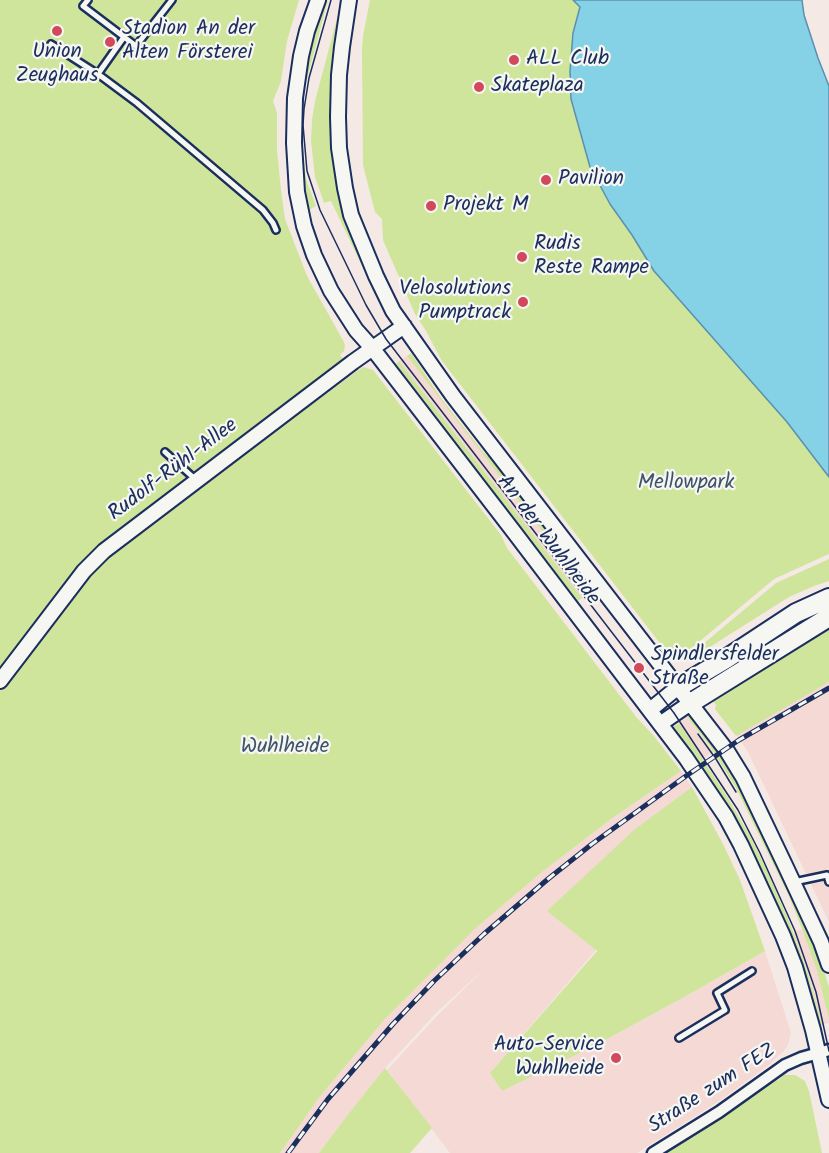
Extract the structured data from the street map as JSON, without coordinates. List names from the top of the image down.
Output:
{
  "streets": {
    "main road": ["Rudolf-Rühl-Allee", "An der Wuhlheide"],
    "street": ["Straße zum FEZ"]
  },
  "crossings": [
    ["Rudolf-Rühl-Allee", "An der Wuhlheide"],
    ["An der Wuhlheide", "Straße zum FEZ"]
  ],
  "parks": ["Mellowpark", "Wuhlheide"],
  "places": [
    "Union Zeughaus",
    "Stadion An der Alten Försterei",
    "ALL Club",
    "Skateplaza",
    "Pavilion",
    "Projekt M",
    "Rudis Reste Rampe",
    "Velosolutions Pumptrack",
    "Spindlersfelder Straße",
    "Auto-Service Wuhlheide"
  ]
}
